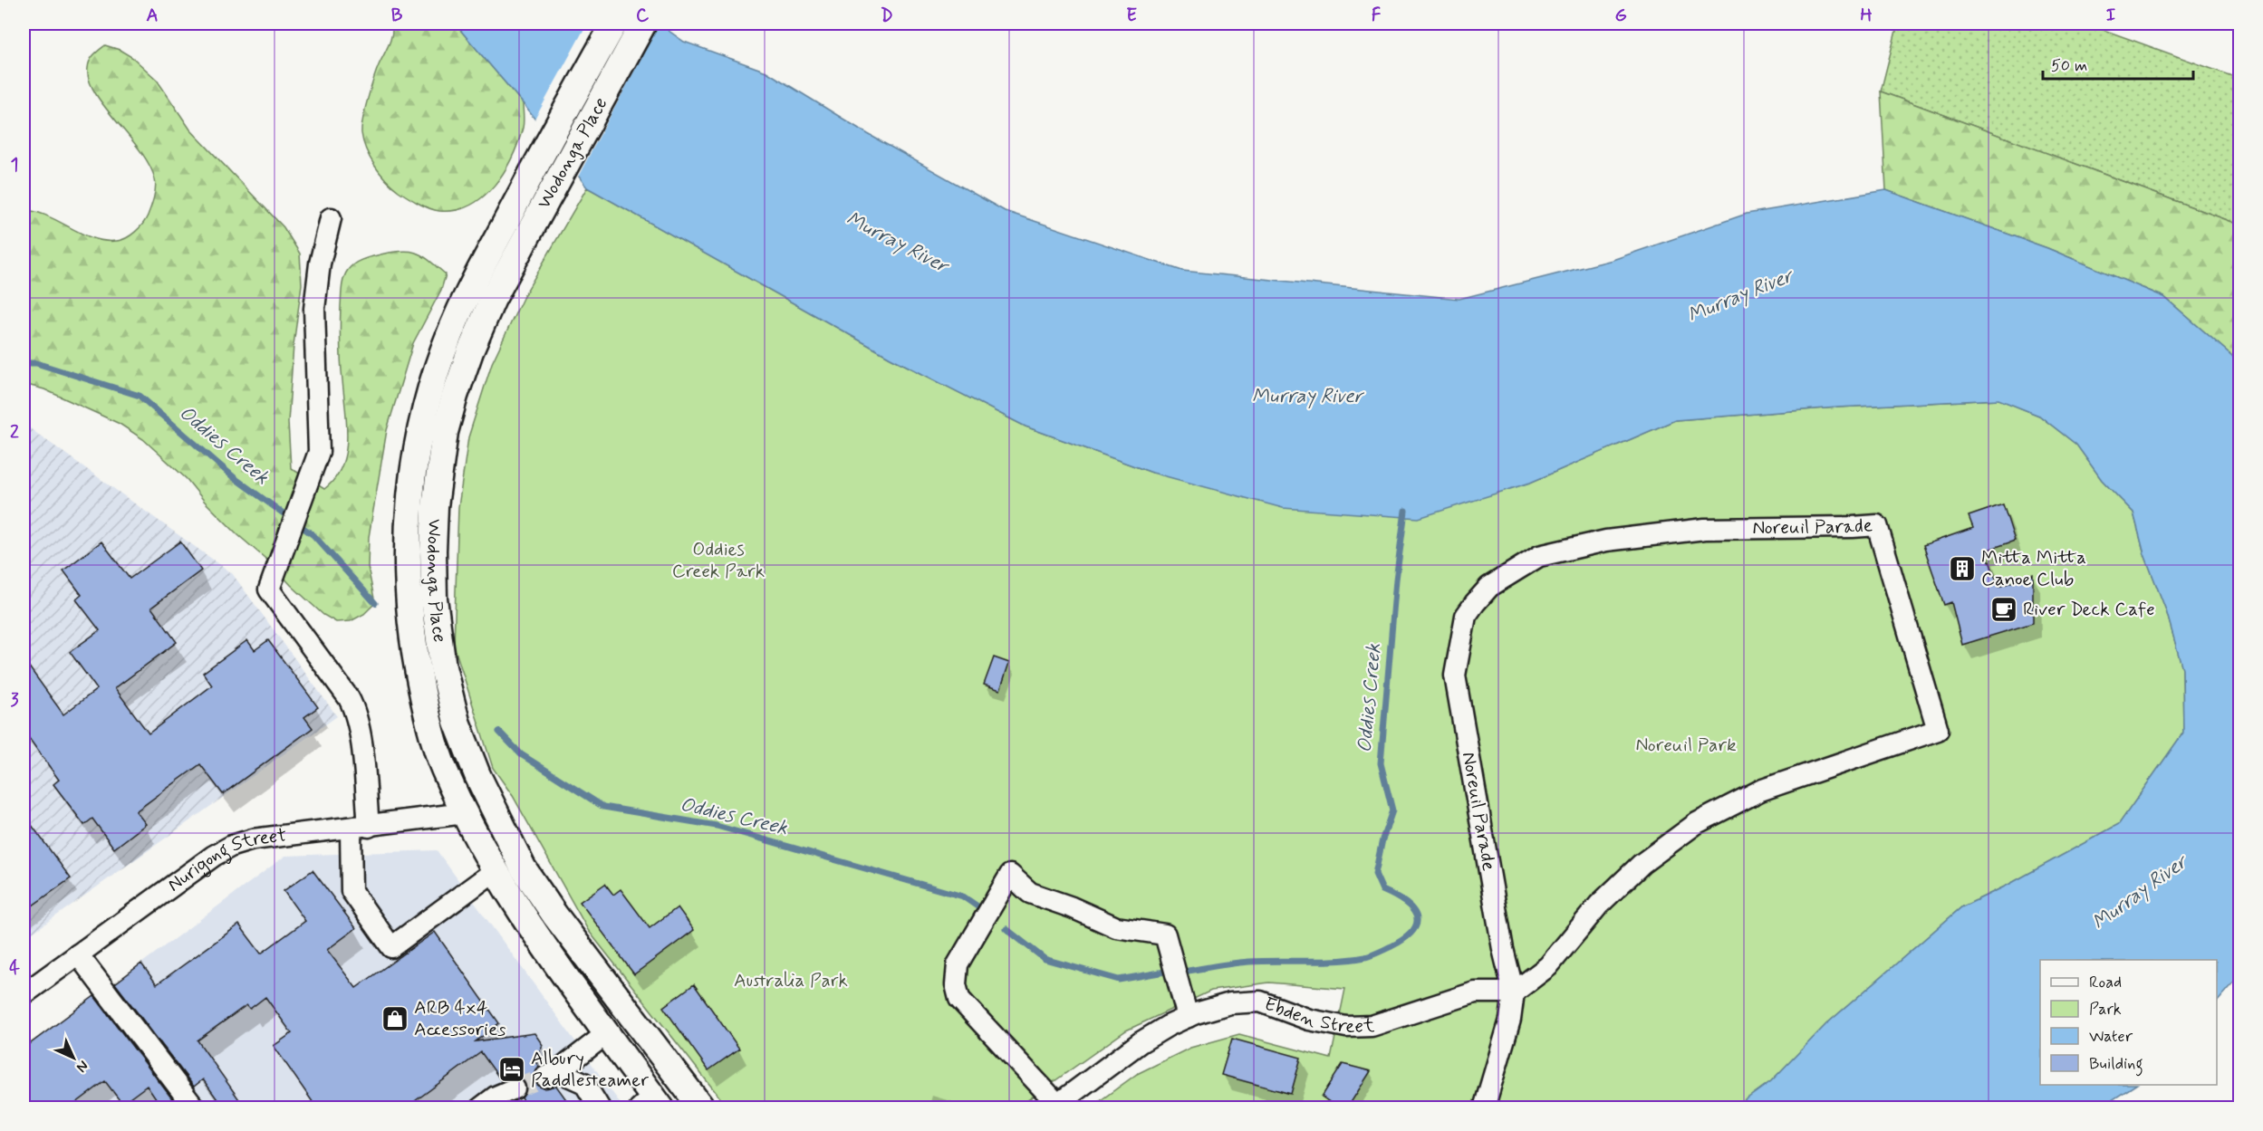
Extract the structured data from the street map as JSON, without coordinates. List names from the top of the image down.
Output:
{
  "streets": {
    "main road": ["Wodonga Place"],
    "street": ["Noreuil Parade", "Nurigong Street", "Ebden Street"]
  },
  "crossings": [
    ["Wodonga Place", "Nurigong Street"],
    ["Noreuil Parade", "Ebden Street"]
  ],
  "water": ["Murray River", "Oddies Creek"],
  "parks": ["Oddies Creek Park", "Noreuil Park", "Australia Park"],
  "places": {
    "building": ["Mitta Mitta Canoe Club"],
    "cafe": ["River Deck Cafe"],
    "shop": ["ARB 4x4 Accessories"],
    "hotel": ["Albury Paddlesteamer"]
  },
  "legend": [
    "Road",
    "Park",
    "Water",
    "Building"
  ],
  "scale_bar": "50 m",
  "north": "bottom right",
  "grid": {
    "columns": [
      "A",
      "B",
      "C",
      "D",
      "E",
      "F",
      "G",
      "H",
      "I"
    ],
    "rows": [
      "1",
      "2",
      "3",
      "4"
    ]
  }
}
